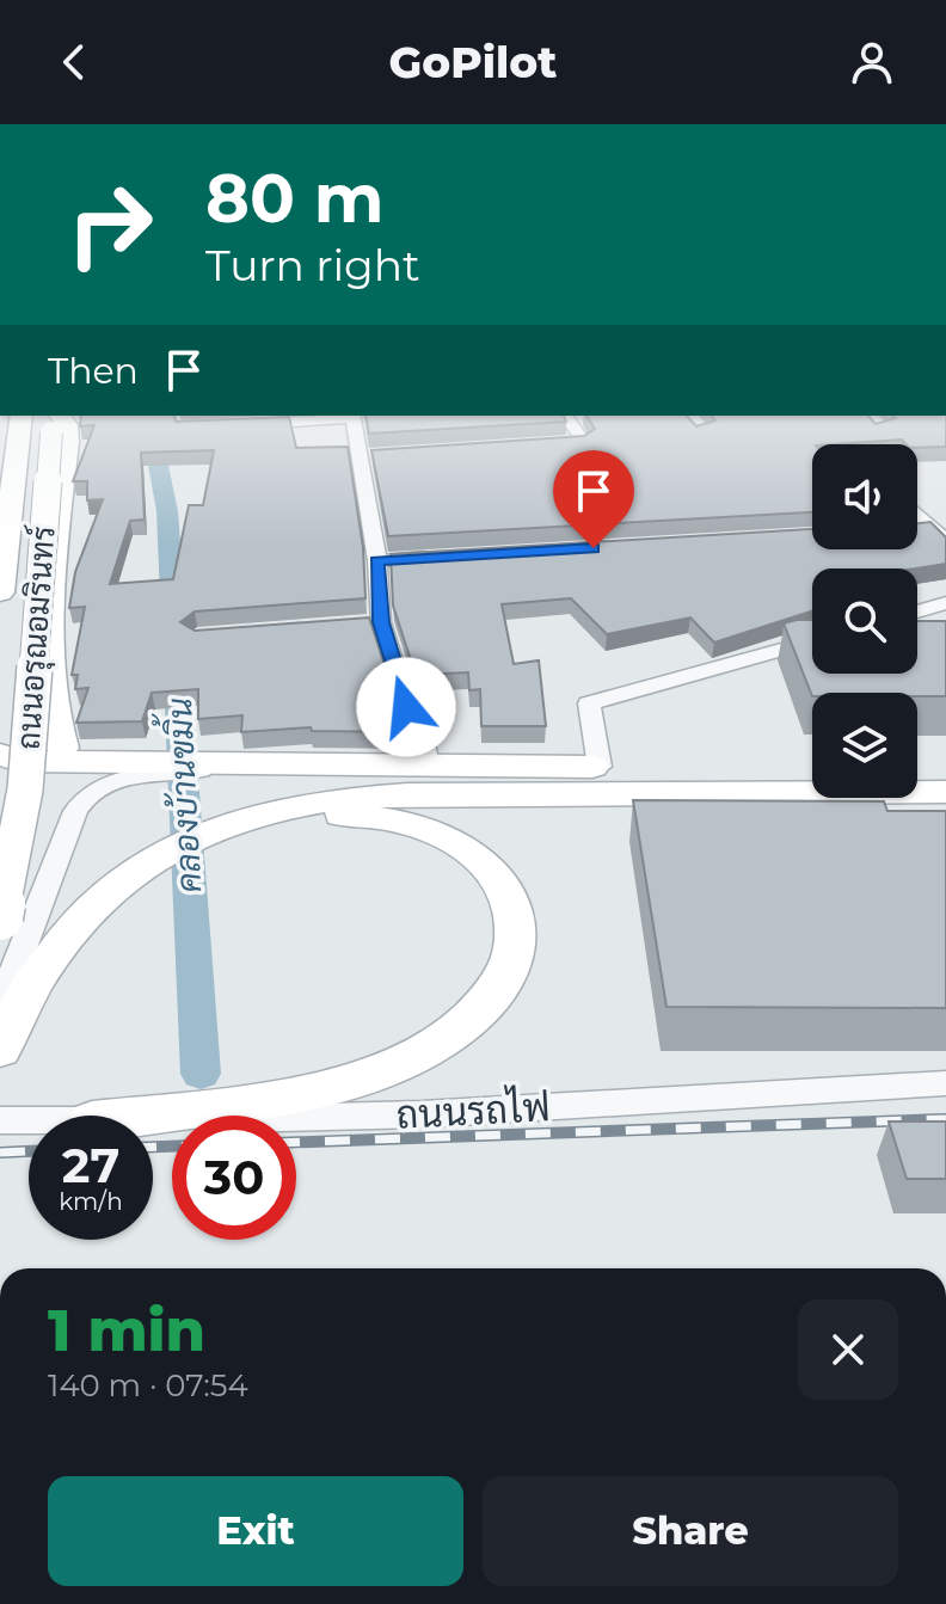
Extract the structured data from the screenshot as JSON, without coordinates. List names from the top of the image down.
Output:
{
  "streets": {
    "main road": ["ถนนอรุณอมรินทร์"],
    "street": ["ถนนรถไฟ"]
  },
  "water": ["คลองบ้านขมิ้น"],
  "page": {
    "header": "GoPilot",
    "turn": ["80 m", "Turn right"],
    "then": "Then",
    "speed": "27 km/h",
    "limit": "30",
    "heading": ["1 min", "140 m · 07:54"],
    "buttons": ["Exit", "Share"]
  }
}
